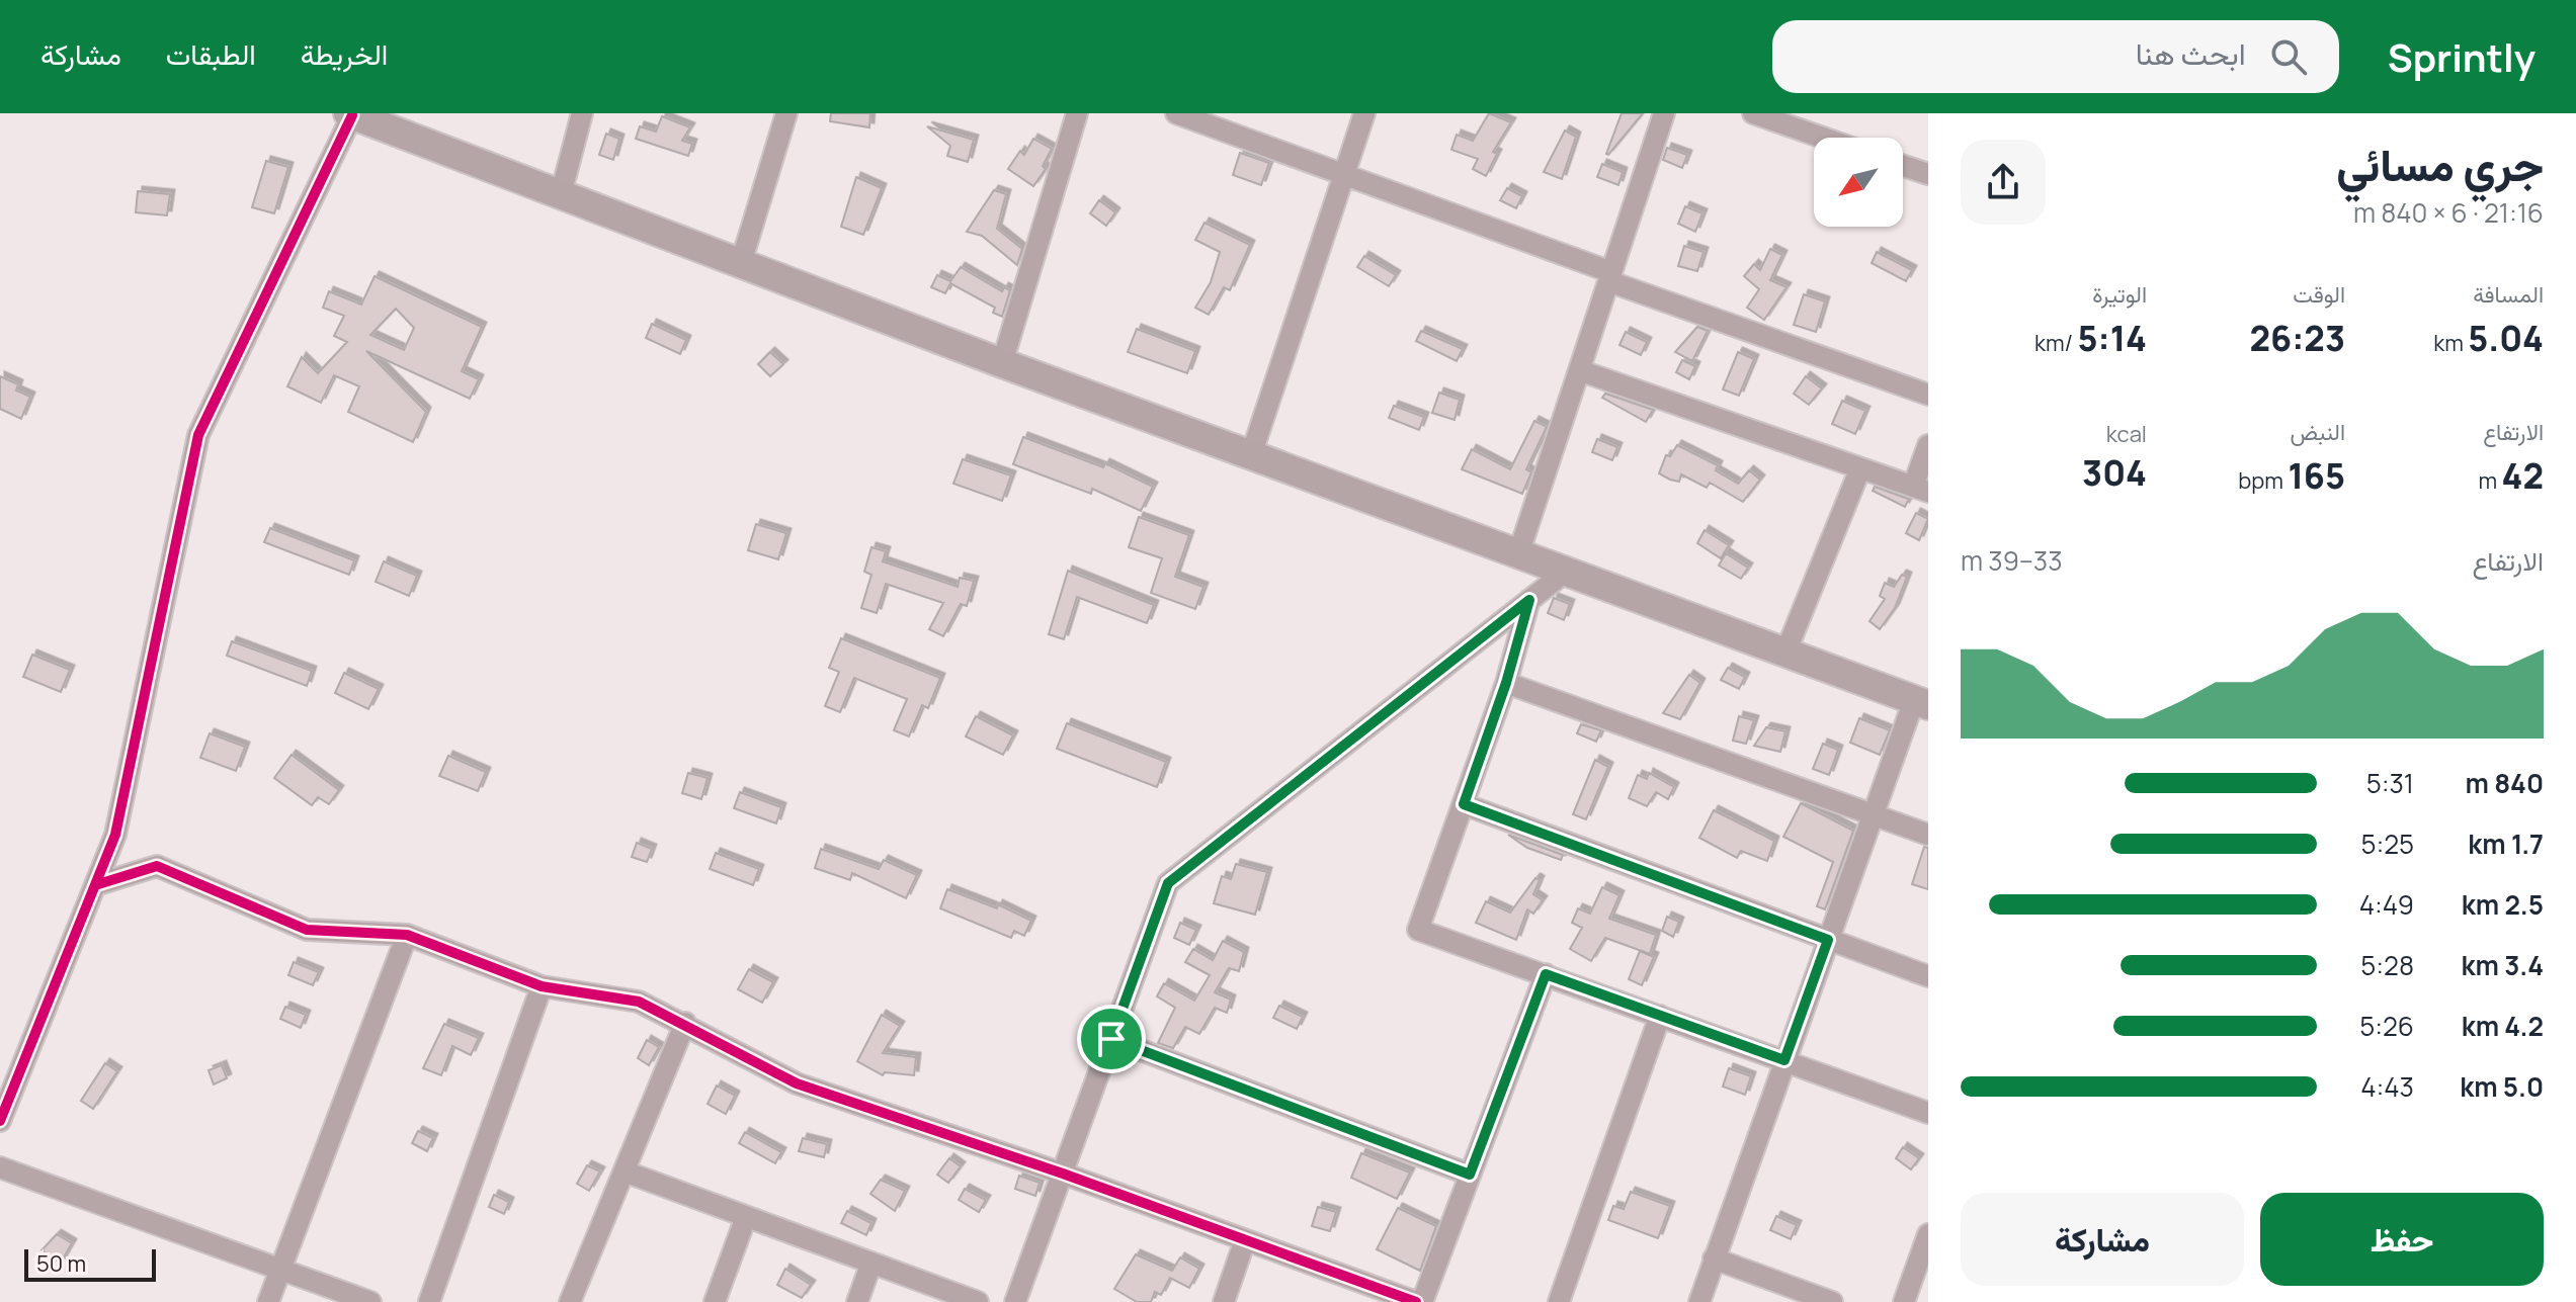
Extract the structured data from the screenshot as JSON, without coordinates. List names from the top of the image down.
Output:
{
  "scale_bar": "50 m",
  "north": "bottom left",
  "page": {
    "header": "Sprintly",
    "search": "ابحث هنا",
    "nav": ["الخريطة", "الطبقات", "مشاركة"],
    "heading": ["جري مسائي", "21:16 · 6 × 840 m"],
    "stats": [
      ["المسافة", "5.04 km"],
      ["الوقت", "26:23"],
      ["الوتيرة", "5:14 /km"],
      ["الارتفاع", "42 m"],
      ["النبض", "165 bpm"],
      ["kcal", "304"]
    ],
    "chart": ["الارتفاع", "33–39 m"],
    "list": [
      {
        "name": "840 m",
        "note": "5:31"
      },
      {
        "name": "1.7 km",
        "note": "5:25"
      },
      {
        "name": "2.5 km",
        "note": "4:49"
      },
      {
        "name": "3.4 km",
        "note": "5:28"
      },
      {
        "name": "4.2 km",
        "note": "5:26"
      },
      {
        "name": "5.0 km",
        "note": "4:43"
      }
    ],
    "buttons": ["حفظ", "مشاركة"],
    "scale": "50 m"
  }
}
